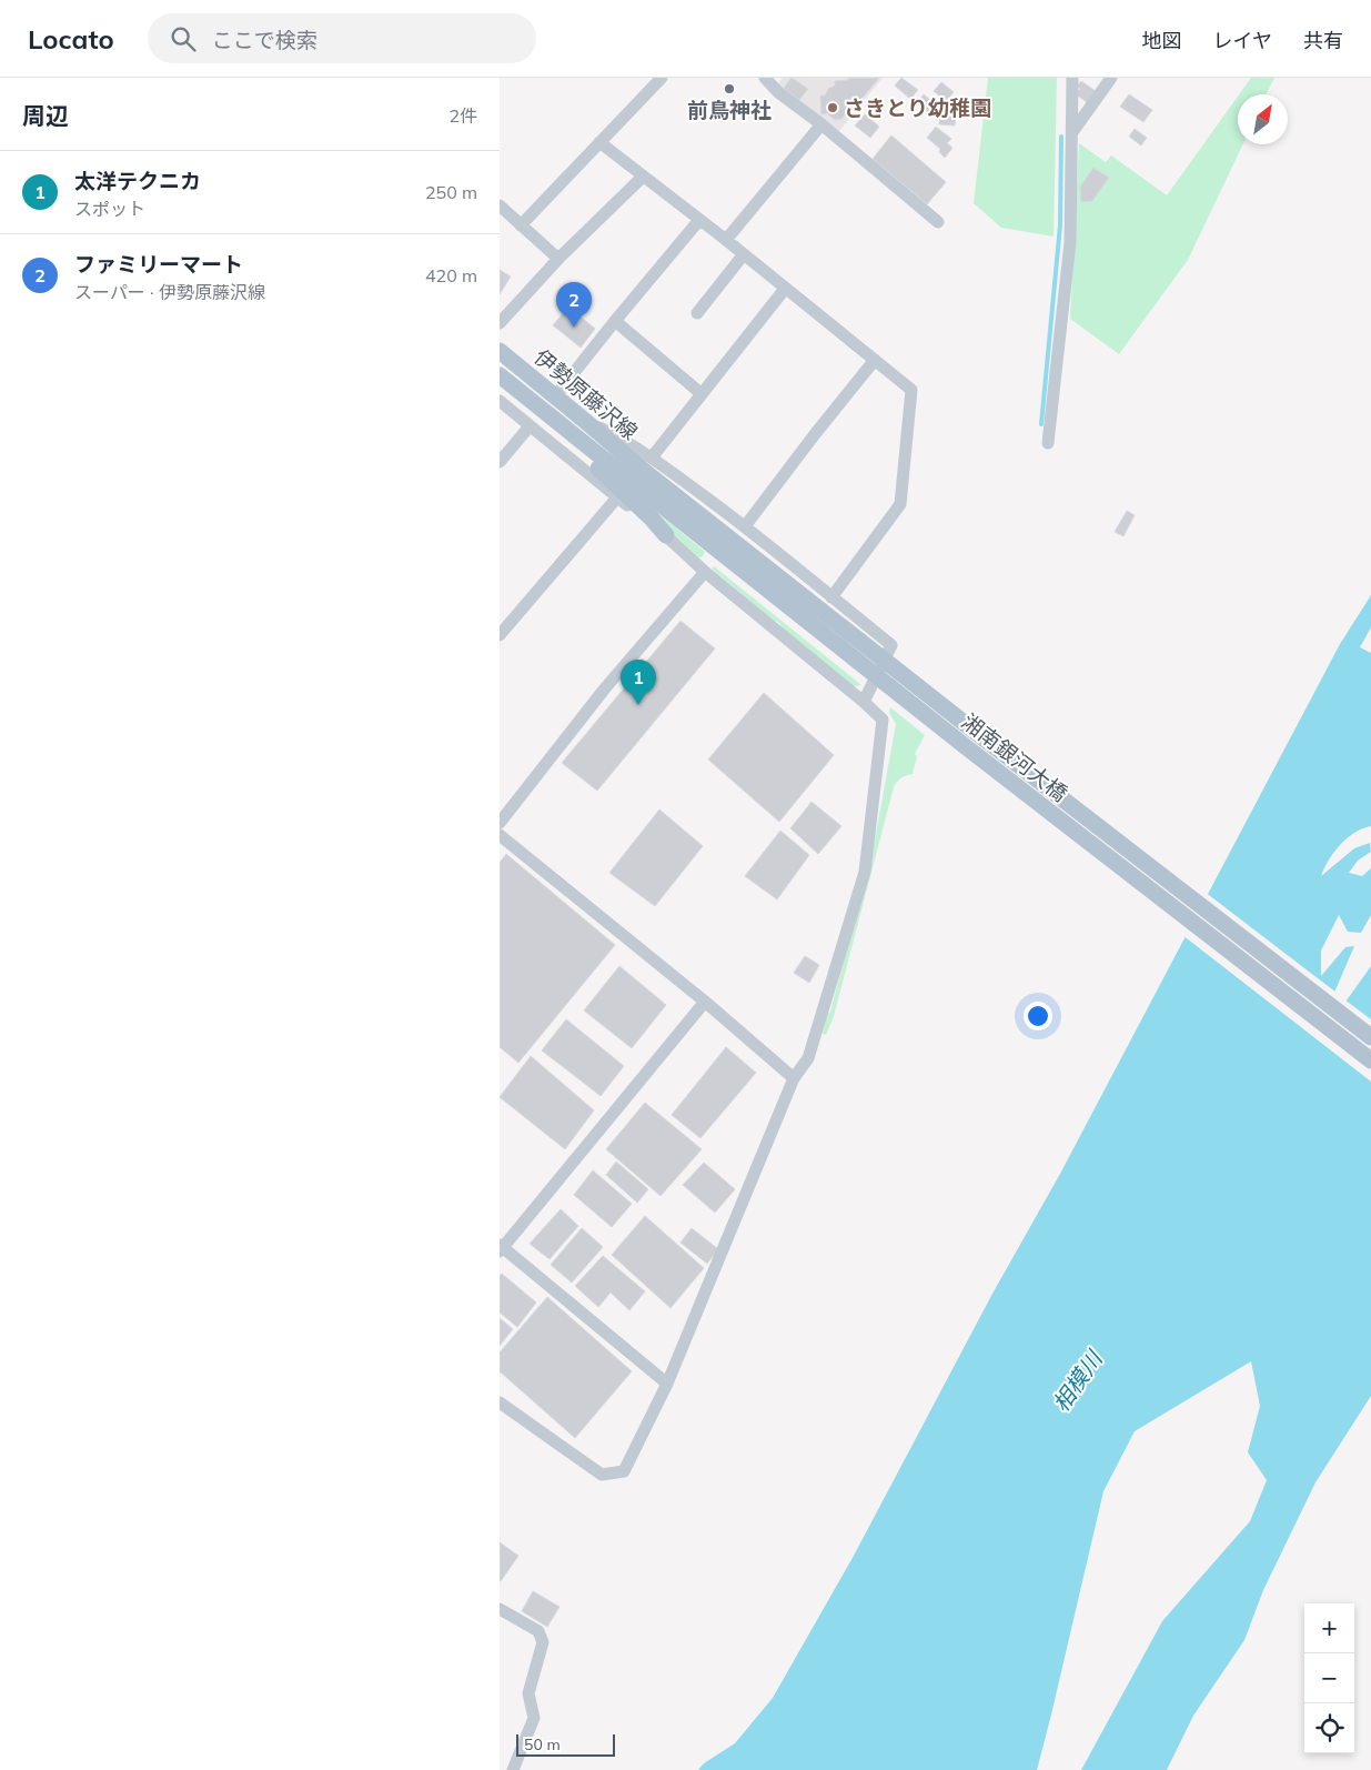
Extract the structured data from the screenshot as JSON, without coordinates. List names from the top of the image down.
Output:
{
  "streets": {
    "main road": ["伊勢原藤沢線", "湘南銀河大橋"]
  },
  "crossings": [
    ["伊勢原藤沢線", "湘南銀河大橋"]
  ],
  "water": ["相模川"],
  "places": ["前鳥神社", "さきとり幼稚園"],
  "scale_bar": "50 m",
  "north": "top right",
  "page": {
    "header": "Locato",
    "search": "ここで検索",
    "nav": ["地図", "レイヤ", "共有"],
    "heading": ["周辺", "2件"],
    "list": [
      {
        "mark": "1",
        "name": "太洋テクニカ",
        "note": "スポット",
        "value": "250 m"
      },
      {
        "mark": "2",
        "name": "ファミリーマート",
        "note": "スーパー · 伊勢原藤沢線",
        "value": "420 m"
      }
    ],
    "pins": ["2", "1"],
    "map_buttons": ["+", "−"],
    "scale": "50 m"
  }
}
